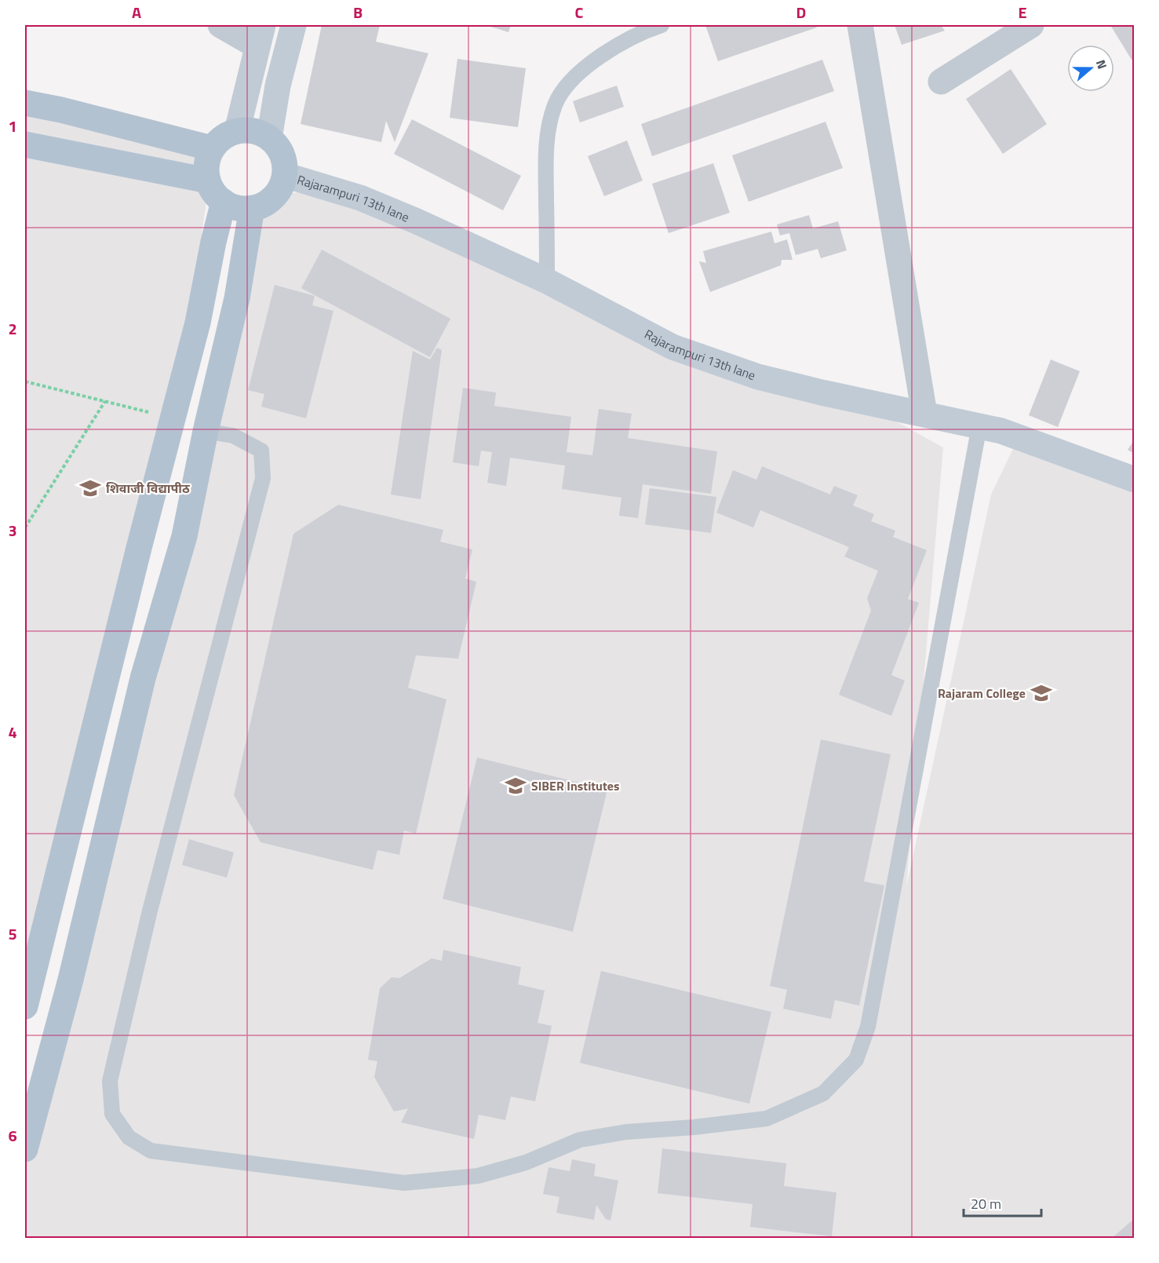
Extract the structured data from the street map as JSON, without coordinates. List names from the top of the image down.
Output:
{
  "streets": {
    "street": ["Rajarampuri 13th lane"]
  },
  "places": {
    "school or university": ["शिवाजी विद्यापीठ", "Rajaram College", "SIBER Institutes"]
  },
  "scale_bar": "20 m",
  "north": "right",
  "grid": {
    "columns": [
      "A",
      "B",
      "C",
      "D",
      "E"
    ],
    "rows": [
      "1",
      "2",
      "3",
      "4",
      "5",
      "6"
    ]
  }
}
